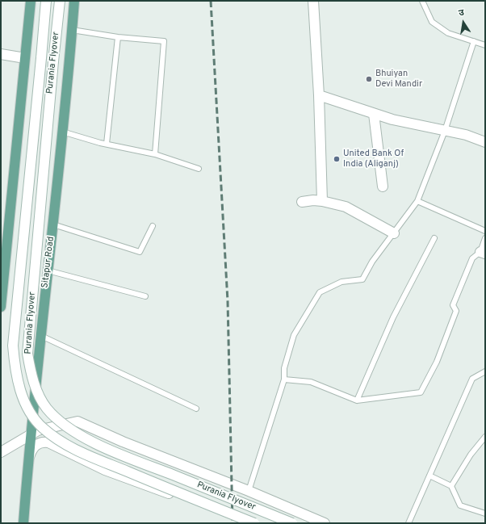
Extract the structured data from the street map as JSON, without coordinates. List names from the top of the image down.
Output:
{
  "streets": {
    "main road": ["Purania Flyover", "Sitapur Road"]
  },
  "places": ["Bhuiyan Devi Mandir", "United Bank Of India (Aliganj)"],
  "north": "top"
}
